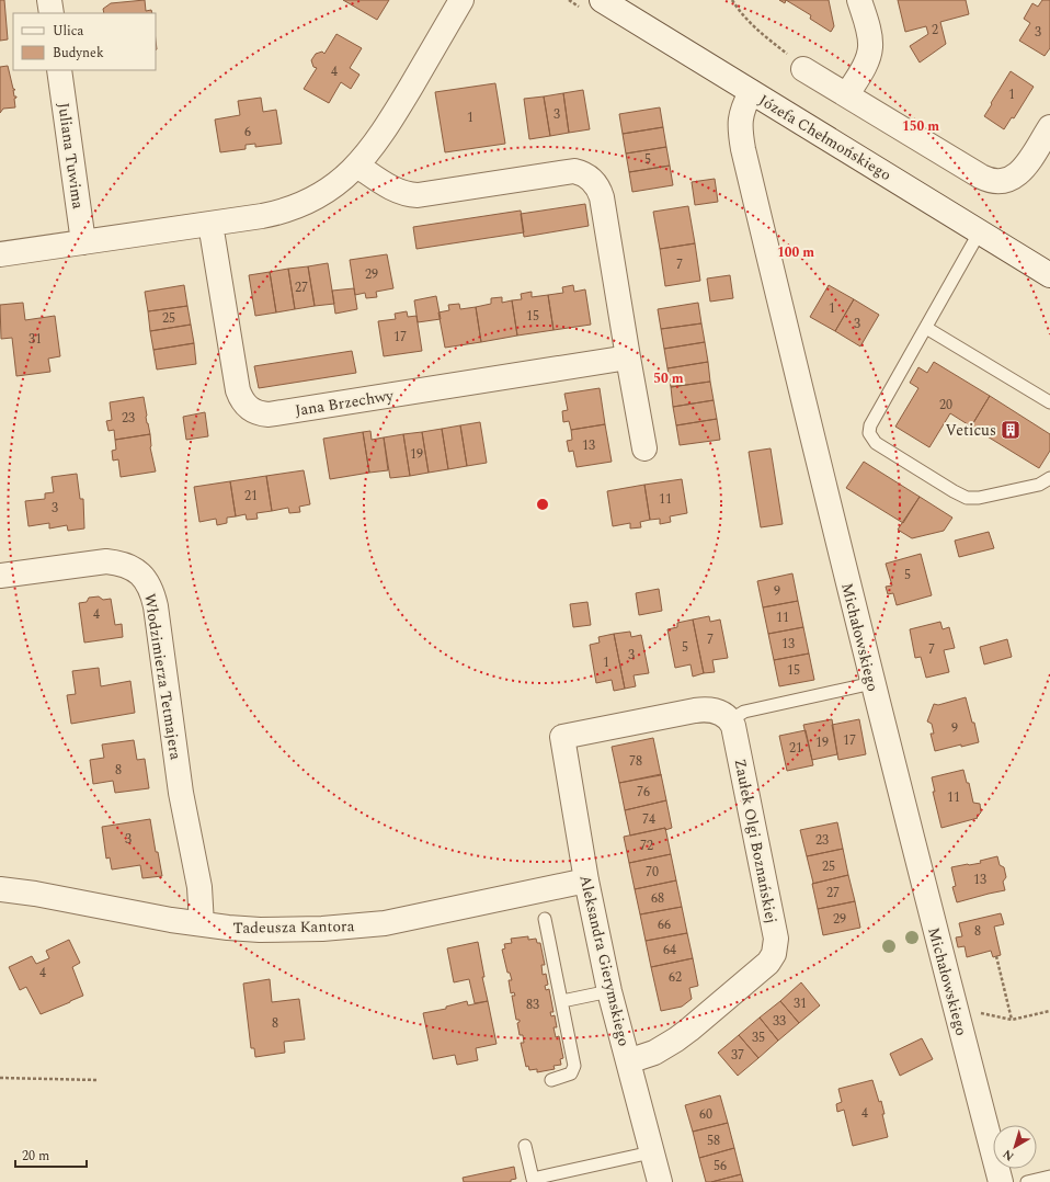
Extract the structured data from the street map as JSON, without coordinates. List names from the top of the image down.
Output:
{
  "streets": {
    "street": [
      "Józefa Chełmońskiego",
      "Juliana Tuwima",
      "Jana Brzechwy",
      "Michałowskiego",
      "Włodzimierza Tetmajera",
      "Zaułek Olgi Boznańskiej",
      "Tadeusza Kantora",
      "Aleksandra Gierymskiego"
    ]
  },
  "crossings": [
    ["Józefa Chełmońskiego", "Michałowskiego"],
    ["Włodzimierza Tetmajera", "Tadeusza Kantora"],
    ["Zaułek Olgi Boznańskiej", "Aleksandra Gierymskiego"],
    ["Tadeusza Kantora", "Aleksandra Gierymskiego"]
  ],
  "places": {
    "building": ["Veticus"]
  },
  "house_numbers": [
    "2",
    "3",
    "4",
    "1",
    "3",
    "1",
    "6",
    "5",
    "7",
    "29",
    "27",
    "1",
    "15",
    "25",
    "3",
    "17",
    "31",
    "20",
    "23",
    "13",
    "19",
    "21",
    "11",
    "3",
    "5",
    "9",
    "4",
    "11",
    "7",
    "13",
    "5",
    "7",
    "3",
    "1",
    "15",
    "9",
    "17",
    "19",
    "21",
    "78",
    "8",
    "76",
    "11",
    "74",
    "3",
    "23",
    "72",
    "25",
    "70",
    "13",
    "27",
    "68",
    "29",
    "66",
    "8",
    "64",
    "4",
    "62",
    "31",
    "83",
    "33",
    "8",
    "35",
    "37",
    "4",
    "60",
    "58",
    "56"
  ],
  "legend": ["Ulica", "Budynek"],
  "scale_bar": "20 m",
  "north": "bottom left",
  "rings": ["150 m", "100 m", "50 m"]
}
